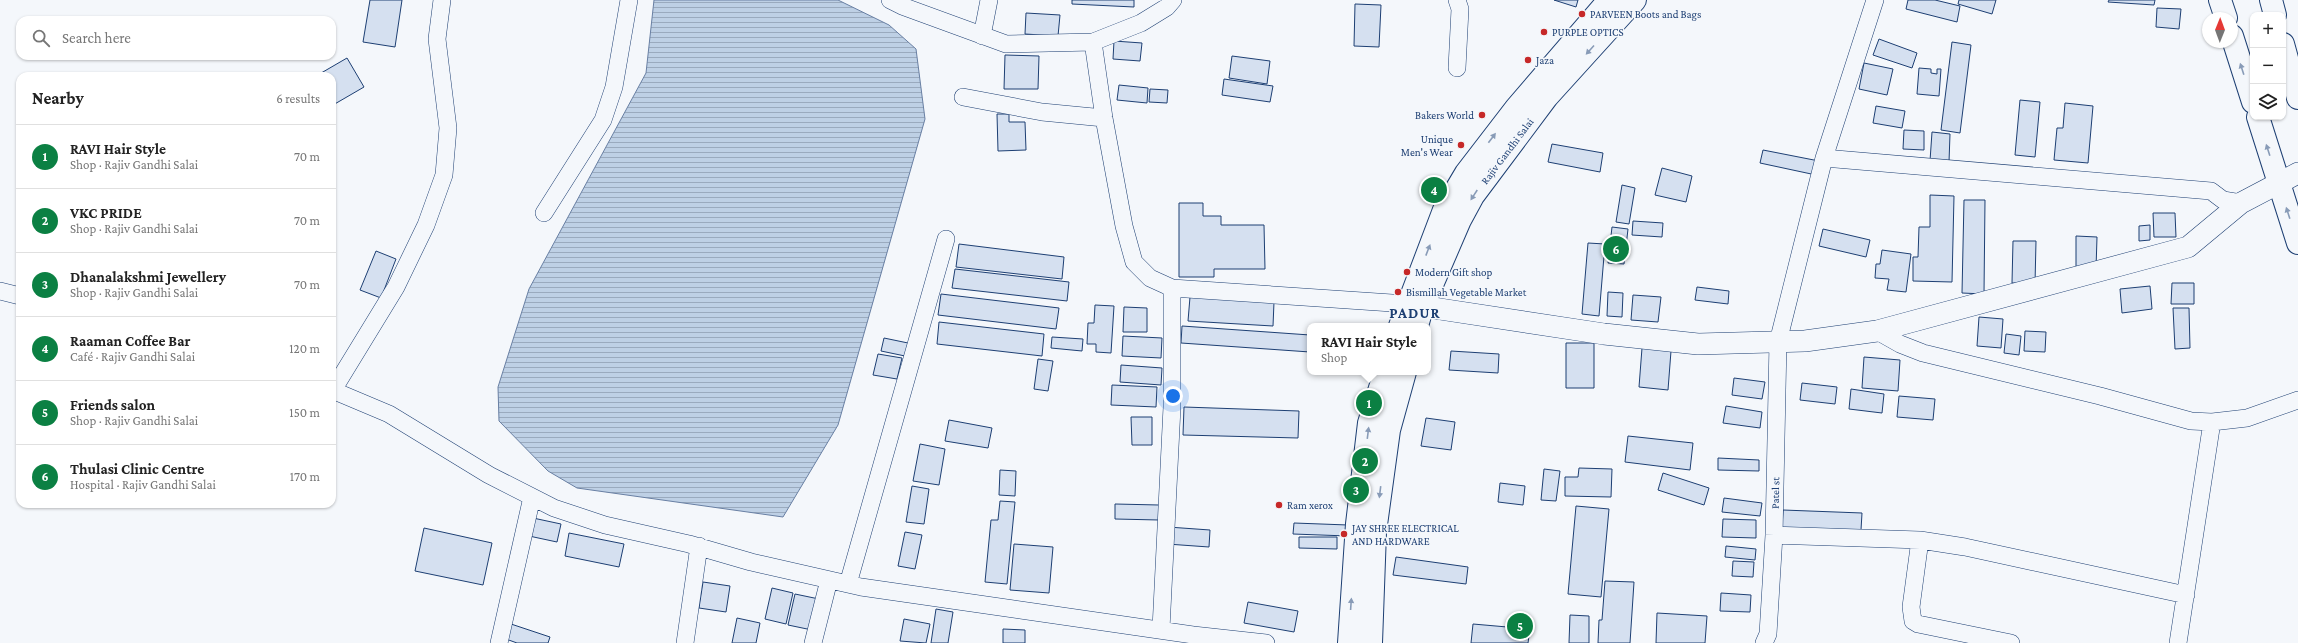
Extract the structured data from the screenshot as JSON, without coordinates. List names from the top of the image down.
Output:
{
  "streets": {
    "main road": ["Rajiv Gandhi Salai"],
    "street": ["Patel st"]
  },
  "districts": ["PADUR"],
  "places": [
    "PARVEEN Boots and Bags",
    "PURPLE OPTICS",
    "Jaza",
    "Bakers World",
    "Unique Men's Wear",
    "Modern Gift shop",
    "Bismillah Vegetable Market",
    "Ram xerox",
    "JAY SHREE ELECTRICAL AND HARDWARE"
  ],
  "north": "top",
  "page": {
    "map_buttons": ["+", "−"],
    "search": "Search here",
    "heading": ["Nearby", "6 results"],
    "list": [
      {
        "mark": "1",
        "name": "RAVI Hair Style",
        "note": "Shop · Rajiv Gandhi Salai",
        "value": "70 m"
      },
      {
        "mark": "2",
        "name": "VKC PRIDE",
        "note": "Shop · Rajiv Gandhi Salai",
        "value": "70 m"
      },
      {
        "mark": "3",
        "name": "Dhanalakshmi Jewellery",
        "note": "Shop · Rajiv Gandhi Salai",
        "value": "70 m"
      },
      {
        "mark": "4",
        "name": "Raaman Coffee Bar",
        "note": "Café · Rajiv Gandhi Salai",
        "value": "120 m"
      },
      {
        "mark": "5",
        "name": "Friends salon",
        "note": "Shop · Rajiv Gandhi Salai",
        "value": "150 m"
      },
      {
        "mark": "6",
        "name": "Thulasi Clinic Centre",
        "note": "Hospital · Rajiv Gandhi Salai",
        "value": "170 m"
      }
    ],
    "pins": [
      "4",
      "6",
      "1",
      "2",
      "3",
      "5"
    ],
    "popup": ["RAVI Hair Style", "Shop"]
  }
}
